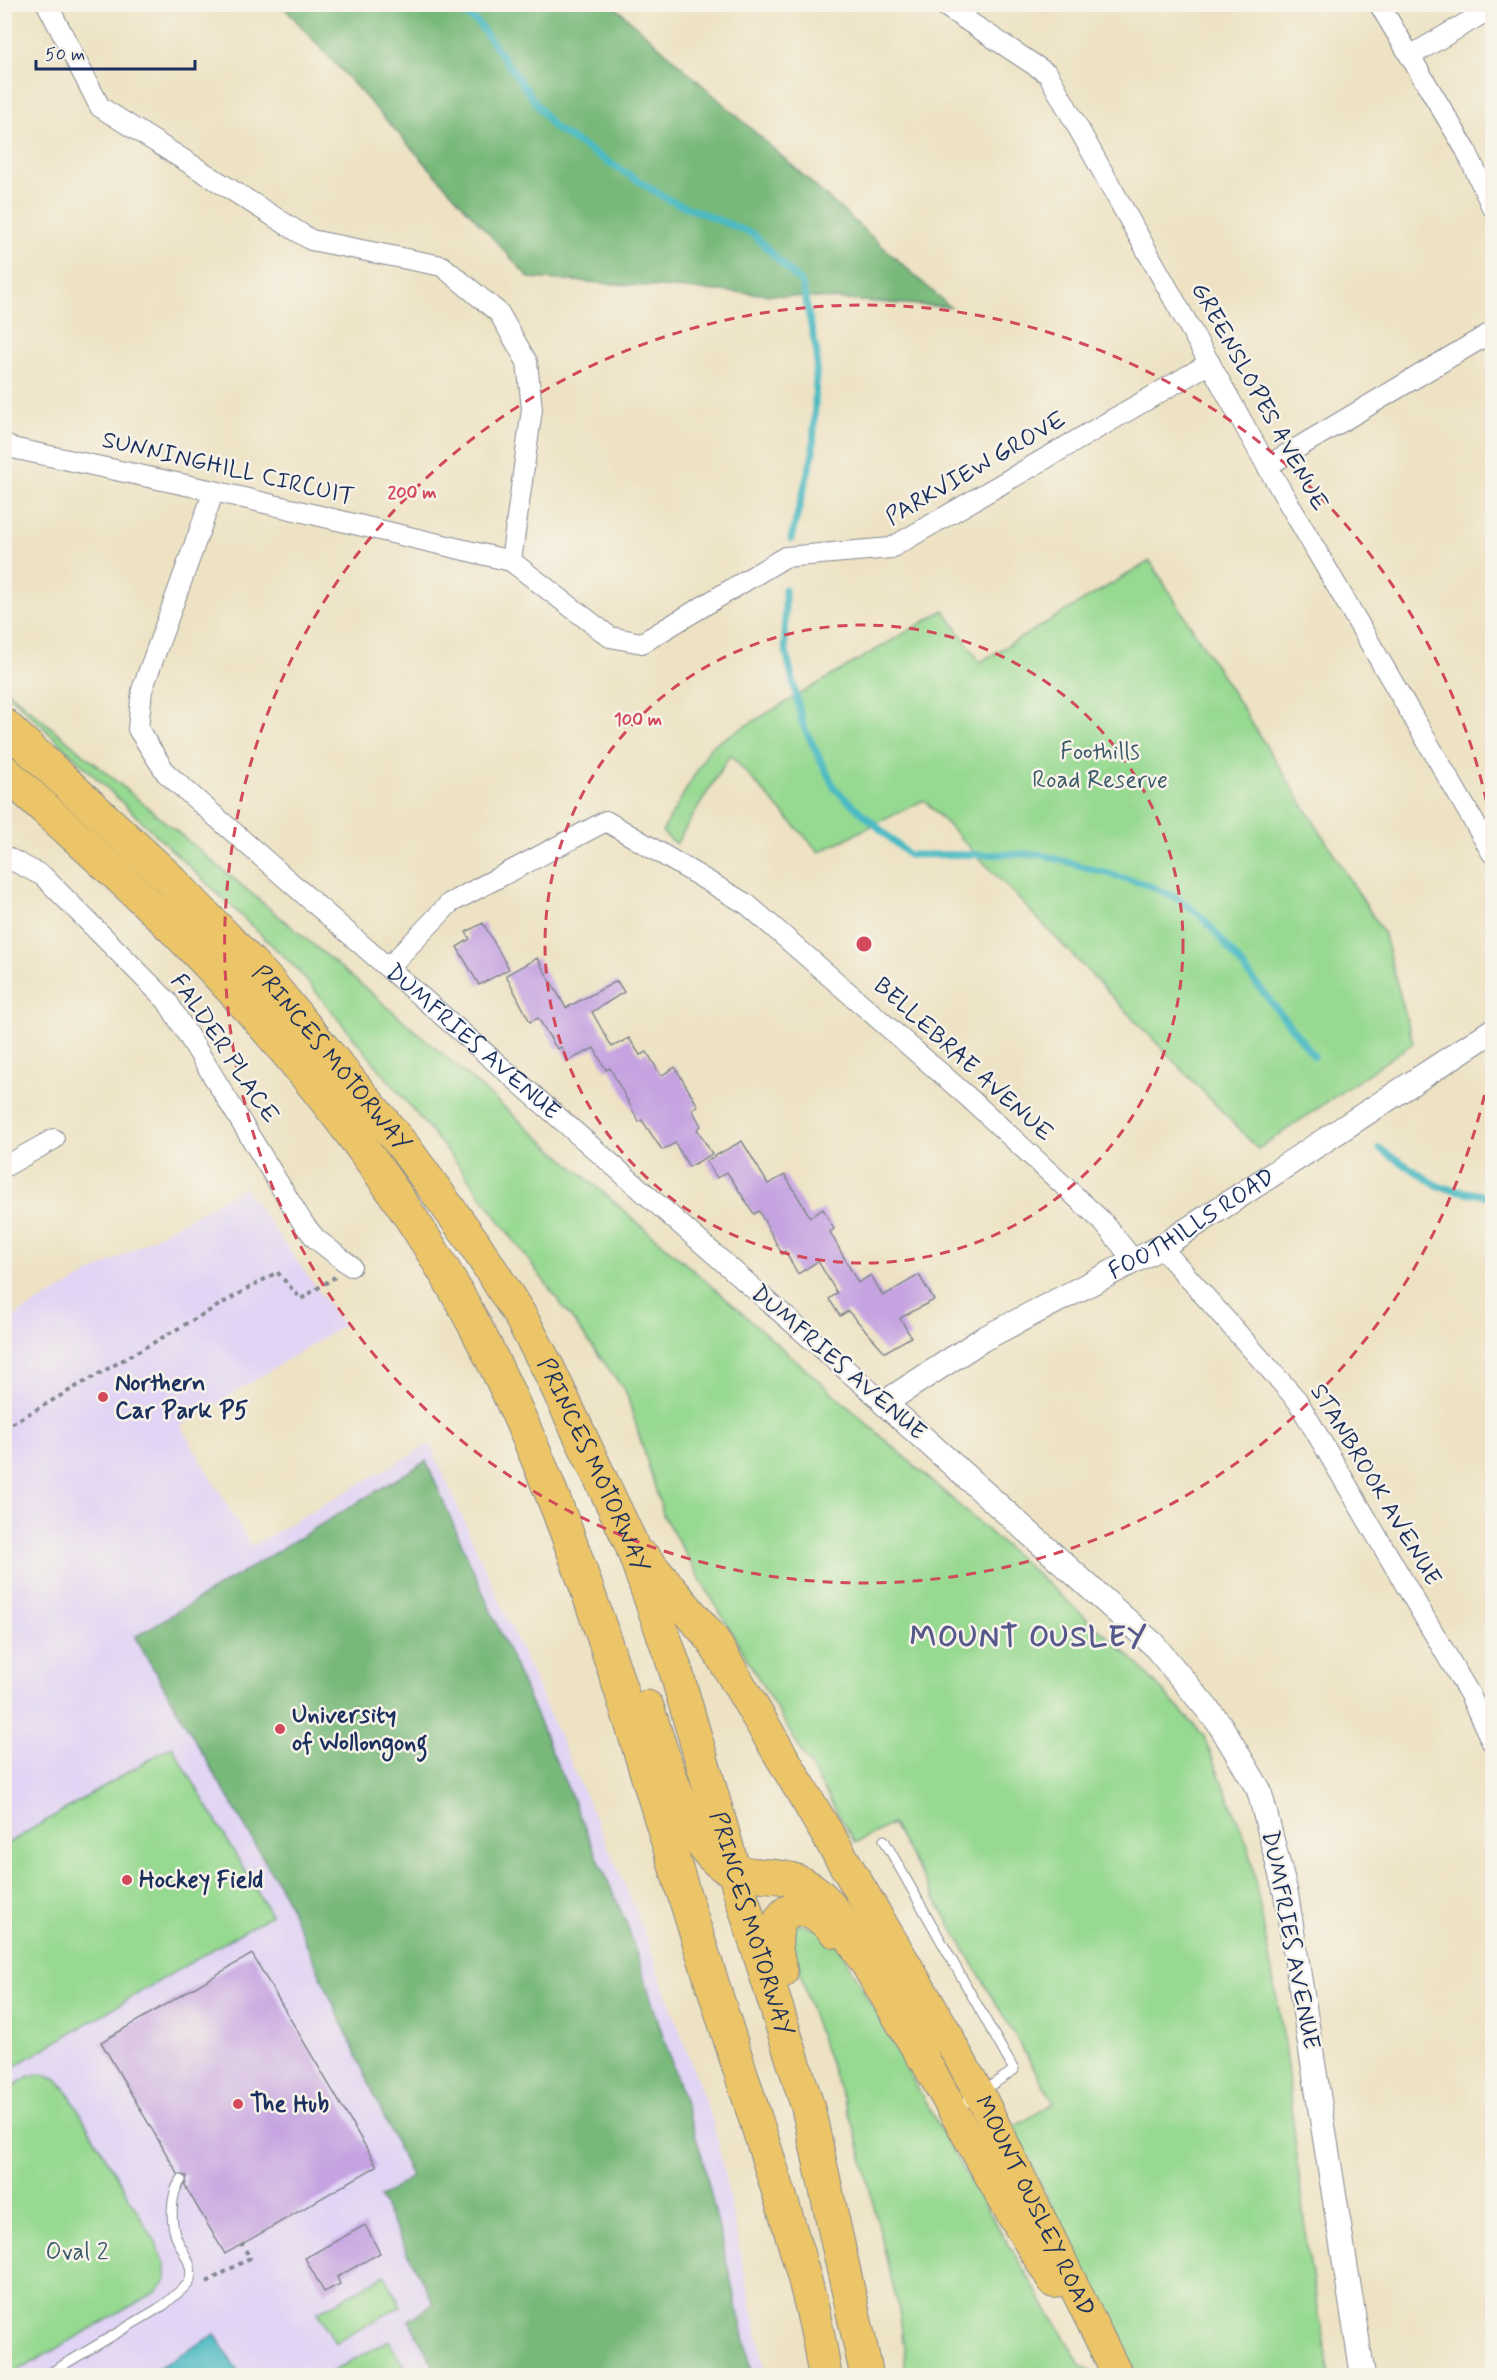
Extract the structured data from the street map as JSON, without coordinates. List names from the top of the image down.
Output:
{
  "streets": {
    "highway": ["PRINCES MOTORWAY"],
    "main road": ["MOUNT OUSLEY ROAD"],
    "street": [
      "GREENSLOPES AVENUE",
      "SUNNINGHILL CIRCUIT",
      "PARKVIEW GROVE",
      "DUMFRIES AVENUE",
      "FALDER PLACE",
      "BELLEBRAE AVENUE",
      "FOOTHILLS ROAD",
      "STANBROOK AVENUE"
    ]
  },
  "crossings": [
    ["GREENSLOPES AVENUE", "PARKVIEW GROVE"],
    ["SUNNINGHILL CIRCUIT", "PARKVIEW GROVE"],
    ["SUNNINGHILL CIRCUIT", "DUMFRIES AVENUE"],
    ["DUMFRIES AVENUE", "BELLEBRAE AVENUE"],
    ["DUMFRIES AVENUE", "FOOTHILLS ROAD"],
    ["BELLEBRAE AVENUE", "FOOTHILLS ROAD"],
    ["FOOTHILLS ROAD", "STANBROOK AVENUE"]
  ],
  "districts": ["MOUNT OUSLEY"],
  "parks": ["Foothills Road Reserve", "Oval 2"],
  "places": [
    "Northern Car Park P5",
    "University of Wollongong",
    "Hockey Field",
    "The Hub"
  ],
  "scale_bar": "50 m",
  "rings": ["200 m", "100 m"]
}
